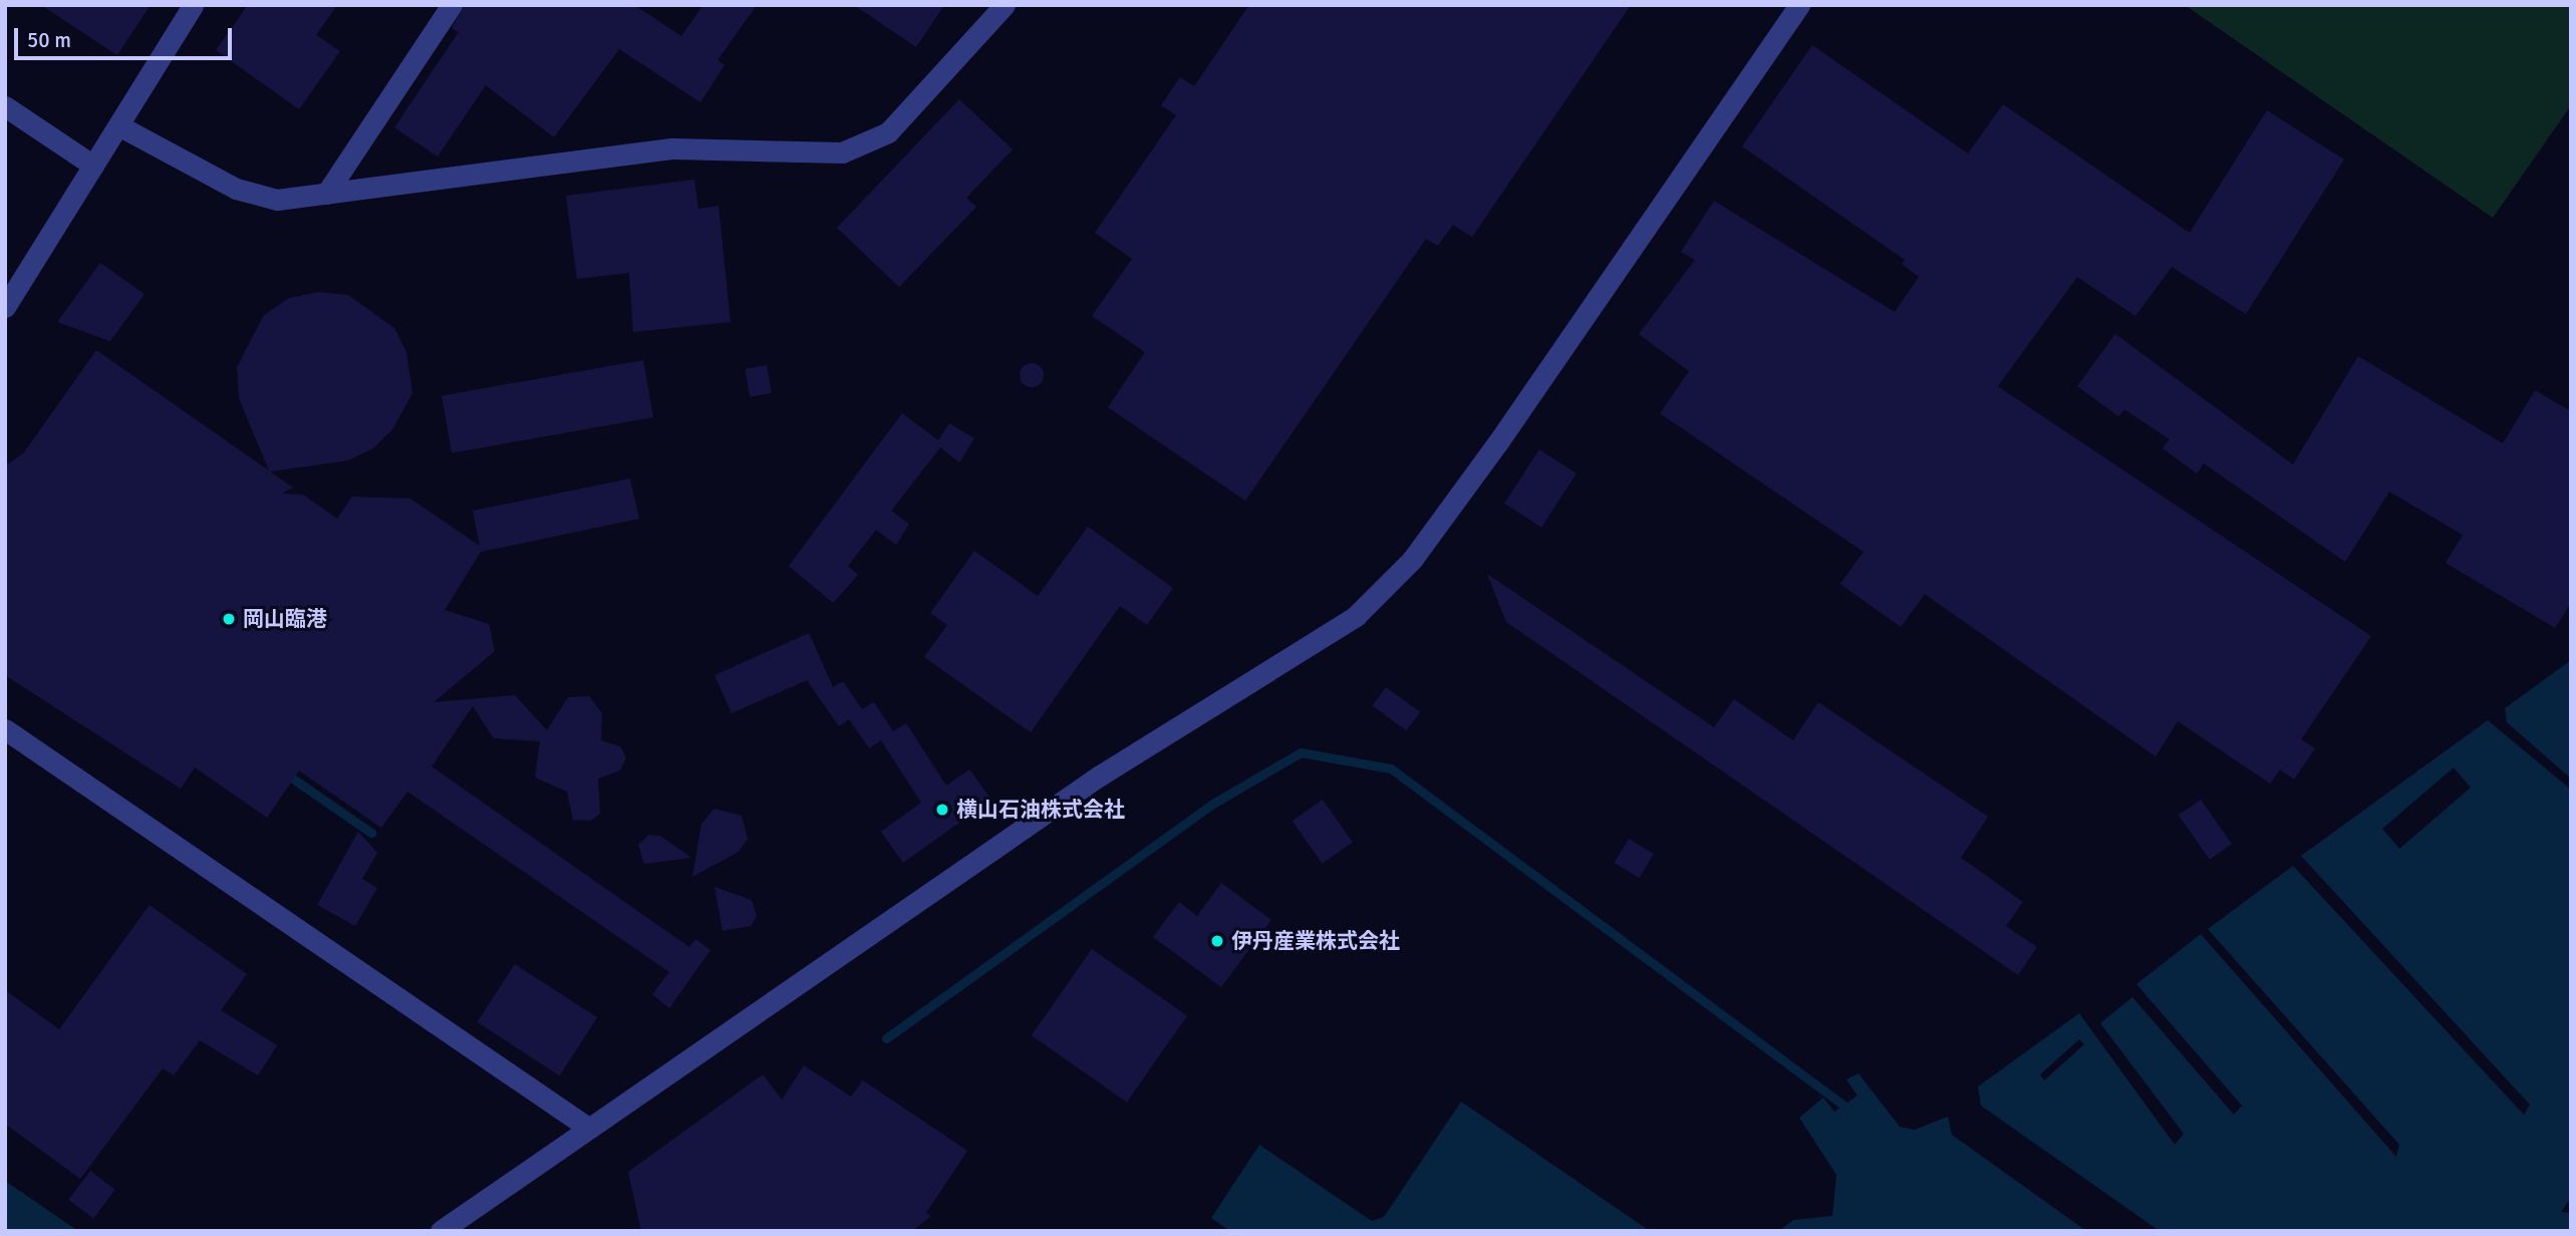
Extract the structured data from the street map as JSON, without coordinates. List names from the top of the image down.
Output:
{
  "places": ["岡山臨港", "横山石油株式会社", "伊丹産業株式会社"],
  "scale_bar": "50 m"
}
